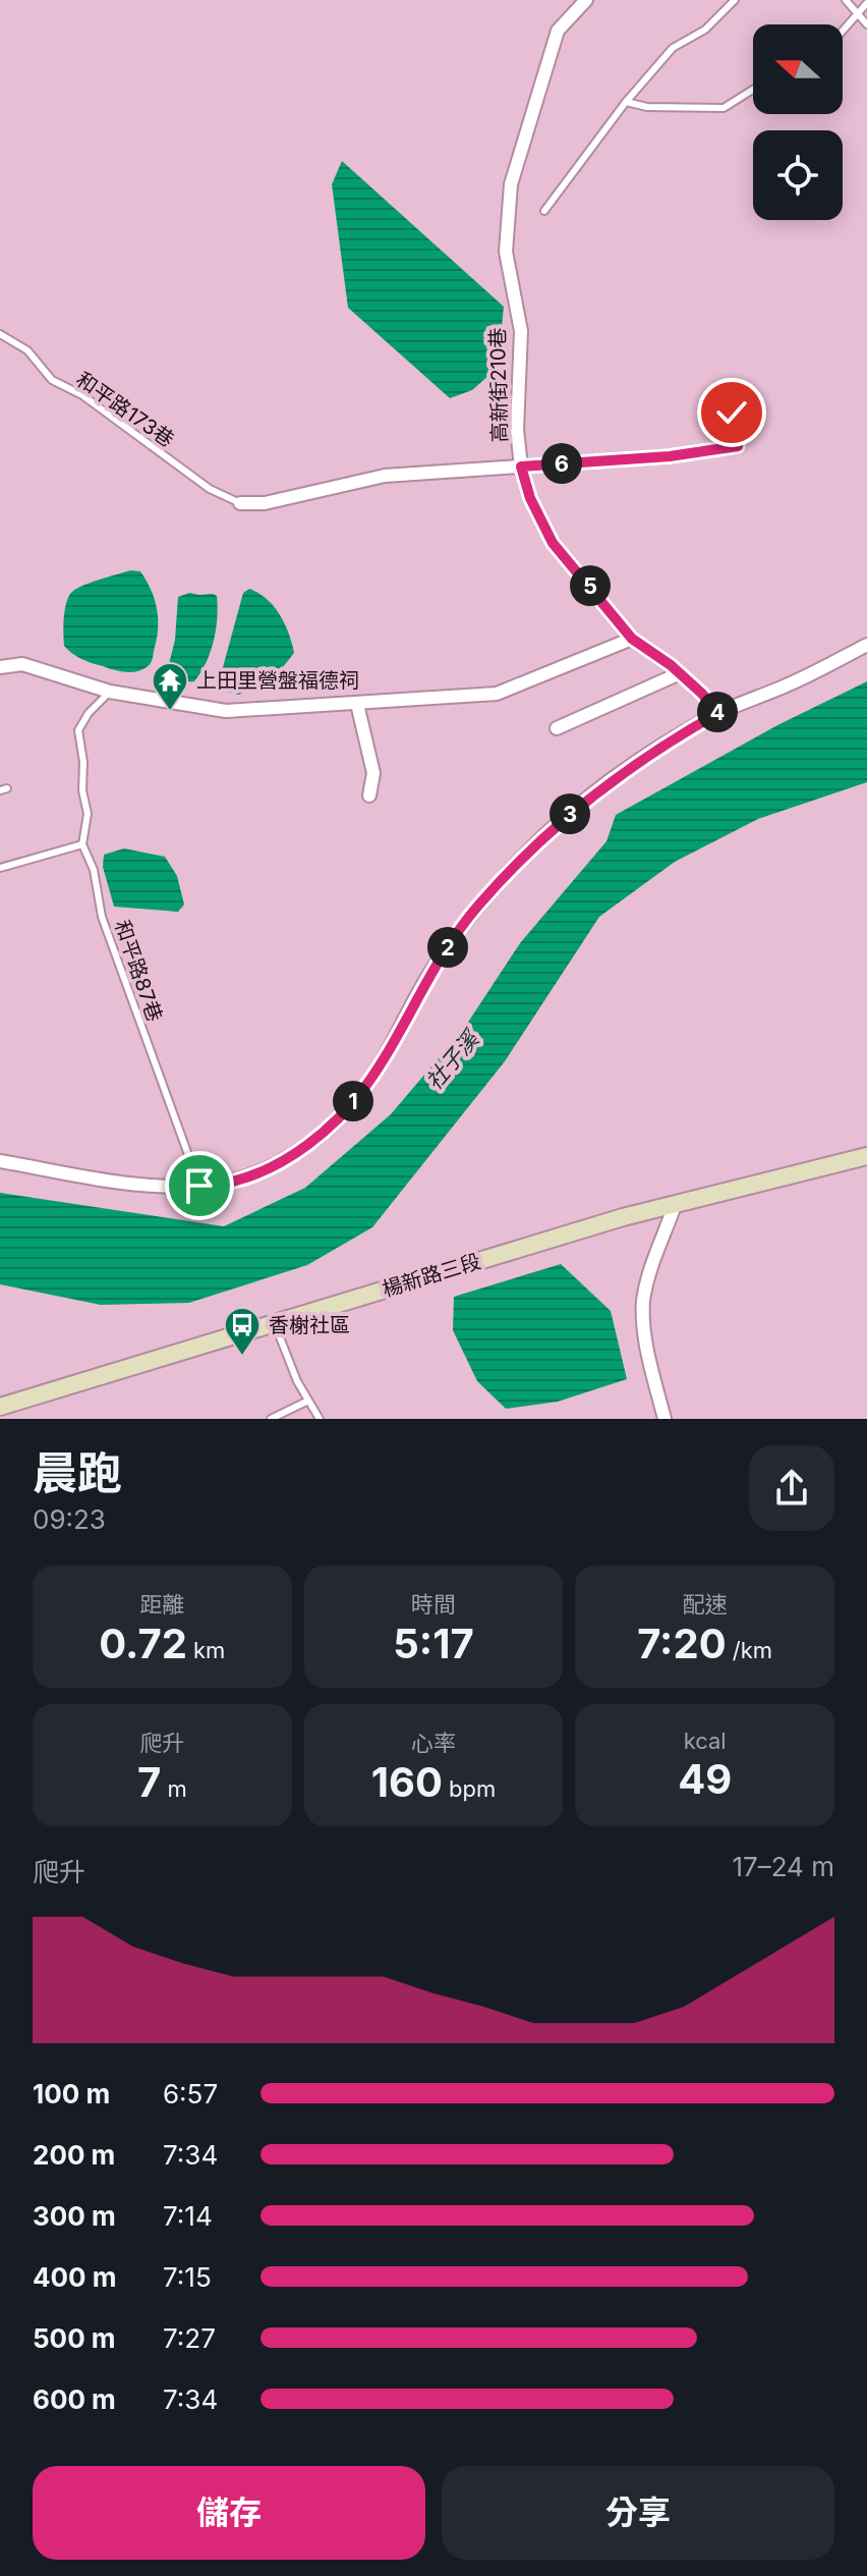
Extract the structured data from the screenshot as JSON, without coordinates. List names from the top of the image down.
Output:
{
  "streets": {
    "main road": ["楊新路三段"],
    "street": ["高新街210巷"],
    "lane": ["和平路173巷", "和平路87巷"]
  },
  "water": ["社子溪"],
  "places": {
    "temple": ["上田里營盤福德祠"],
    "bus stop": ["香榭社區"]
  },
  "north": "left",
  "page": {
    "pins": [
      "6",
      "5",
      "4",
      "3",
      "2",
      "1"
    ],
    "heading": ["晨跑", "09:23"],
    "stats": [
      ["距離", "0.72 km"],
      ["時間", "5:17"],
      ["配速", "7:20 /km"],
      ["爬升", "7 m"],
      ["心率", "160 bpm"],
      ["kcal", "49"]
    ],
    "chart": ["爬升", "17–24 m"],
    "list": [
      {
        "name": "100 m",
        "note": "6:57"
      },
      {
        "name": "200 m",
        "note": "7:34"
      },
      {
        "name": "300 m",
        "note": "7:14"
      },
      {
        "name": "400 m",
        "note": "7:15"
      },
      {
        "name": "500 m",
        "note": "7:27"
      },
      {
        "name": "600 m",
        "note": "7:34"
      }
    ],
    "buttons": ["儲存", "分享"]
  }
}
